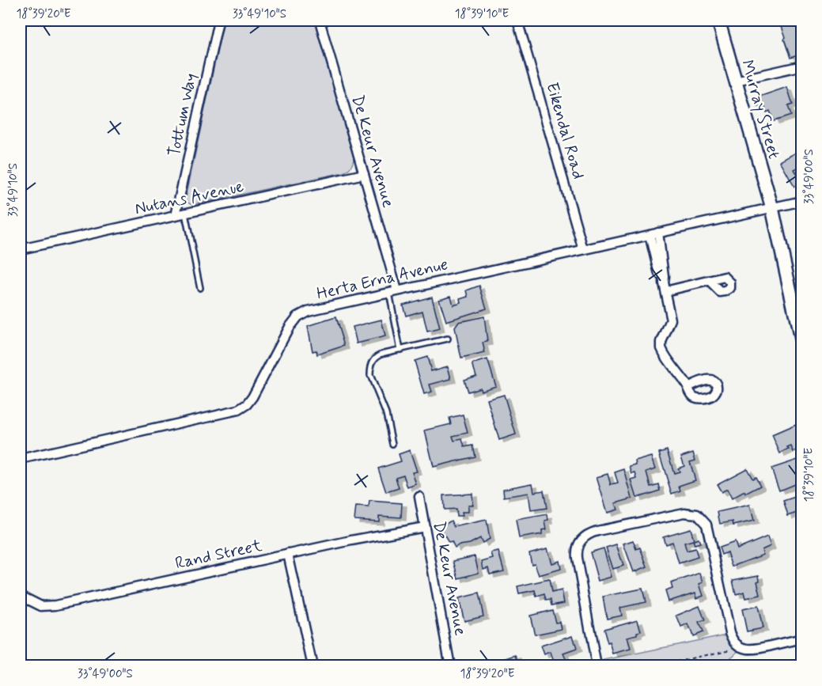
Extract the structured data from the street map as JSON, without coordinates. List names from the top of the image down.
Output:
{
  "streets": {
    "street": [
      "Murray Street",
      "Tottum Way",
      "Eikendal Road",
      "De Keur Avenue",
      "Nutans Avenue",
      "Herta Erna Avenue",
      "Rand Street"
    ]
  },
  "crossings": [
    ["Murray Street", "Herta Erna Avenue"],
    ["Tottum Way", "Nutans Avenue"],
    ["Eikendal Road", "Herta Erna Avenue"],
    ["De Keur Avenue", "Nutans Avenue"],
    ["De Keur Avenue", "Herta Erna Avenue"],
    ["De Keur Avenue", "Rand Street"]
  ],
  "coordinates": [
    "18°39'20\"E",
    "33°49'10\"S",
    "18°39'10\"E",
    "33°49'00\"S"
  ]
}
